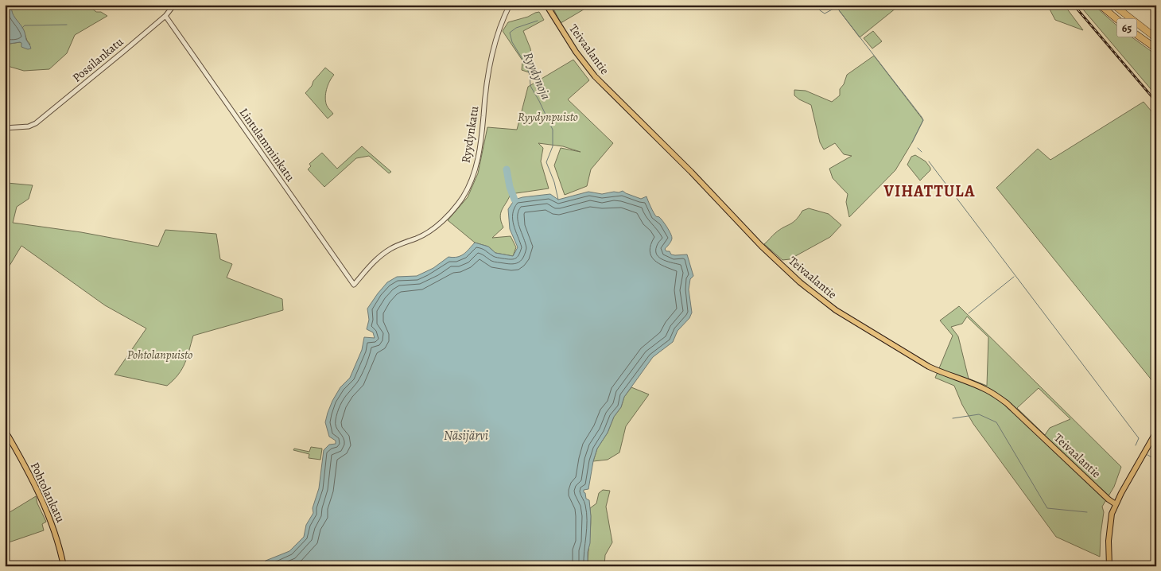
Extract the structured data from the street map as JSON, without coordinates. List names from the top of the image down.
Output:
{
  "streets": {
    "highway": ["65"],
    "main road": ["Teivaalantie", "Pohtolankatu"],
    "street": ["Possilankatu", "Ryydynkatu", "Lintulamminkatu"]
  },
  "crossings": [
    ["Possilankatu", "Lintulamminkatu"],
    ["Ryydynkatu", "Lintulamminkatu"]
  ],
  "districts": ["VIHATTULA"],
  "water": ["Ryydynoja", "Näsijärvi"],
  "parks": ["Ryydynpuisto", "Pohtolanpuisto"]
}
